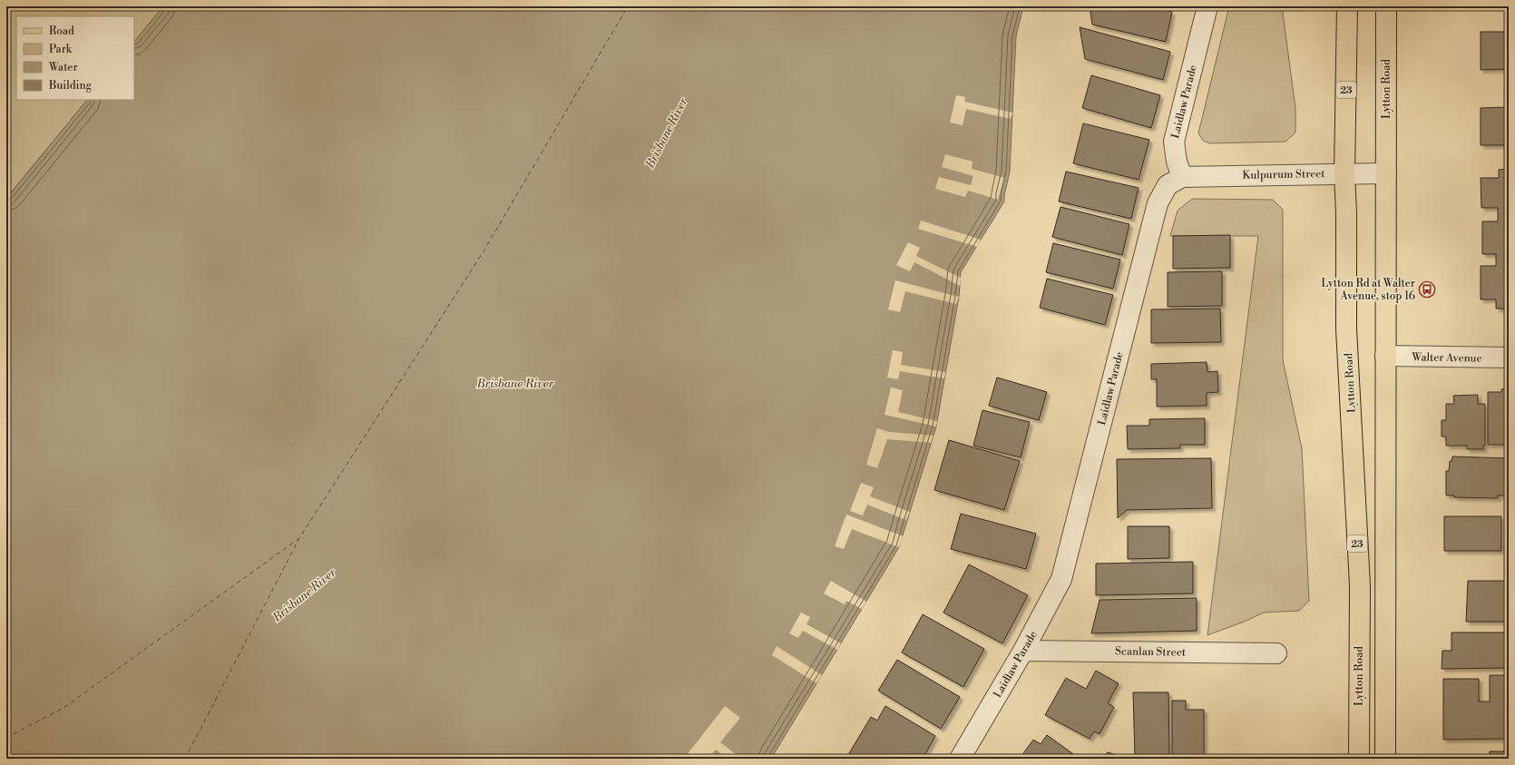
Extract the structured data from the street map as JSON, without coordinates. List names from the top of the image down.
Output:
{
  "streets": {
    "main road": ["Lytton Road", "23"],
    "street": [
      "Laidlaw Parade",
      "Kulpurum Street",
      "Walter Avenue",
      "Scanlan Street"
    ]
  },
  "crossings": [
    ["Lytton Road", "Kulpurum Street"],
    ["Lytton Road", "Walter Avenue"],
    ["Laidlaw Parade", "Kulpurum Street"],
    ["Laidlaw Parade", "Scanlan Street"]
  ],
  "water": ["Brisbane River"],
  "places": {
    "bus stop": ["Lytton Rd at Walter Avenue, stop 16"]
  },
  "legend": [
    "Road",
    "Park",
    "Water",
    "Building"
  ]
}
